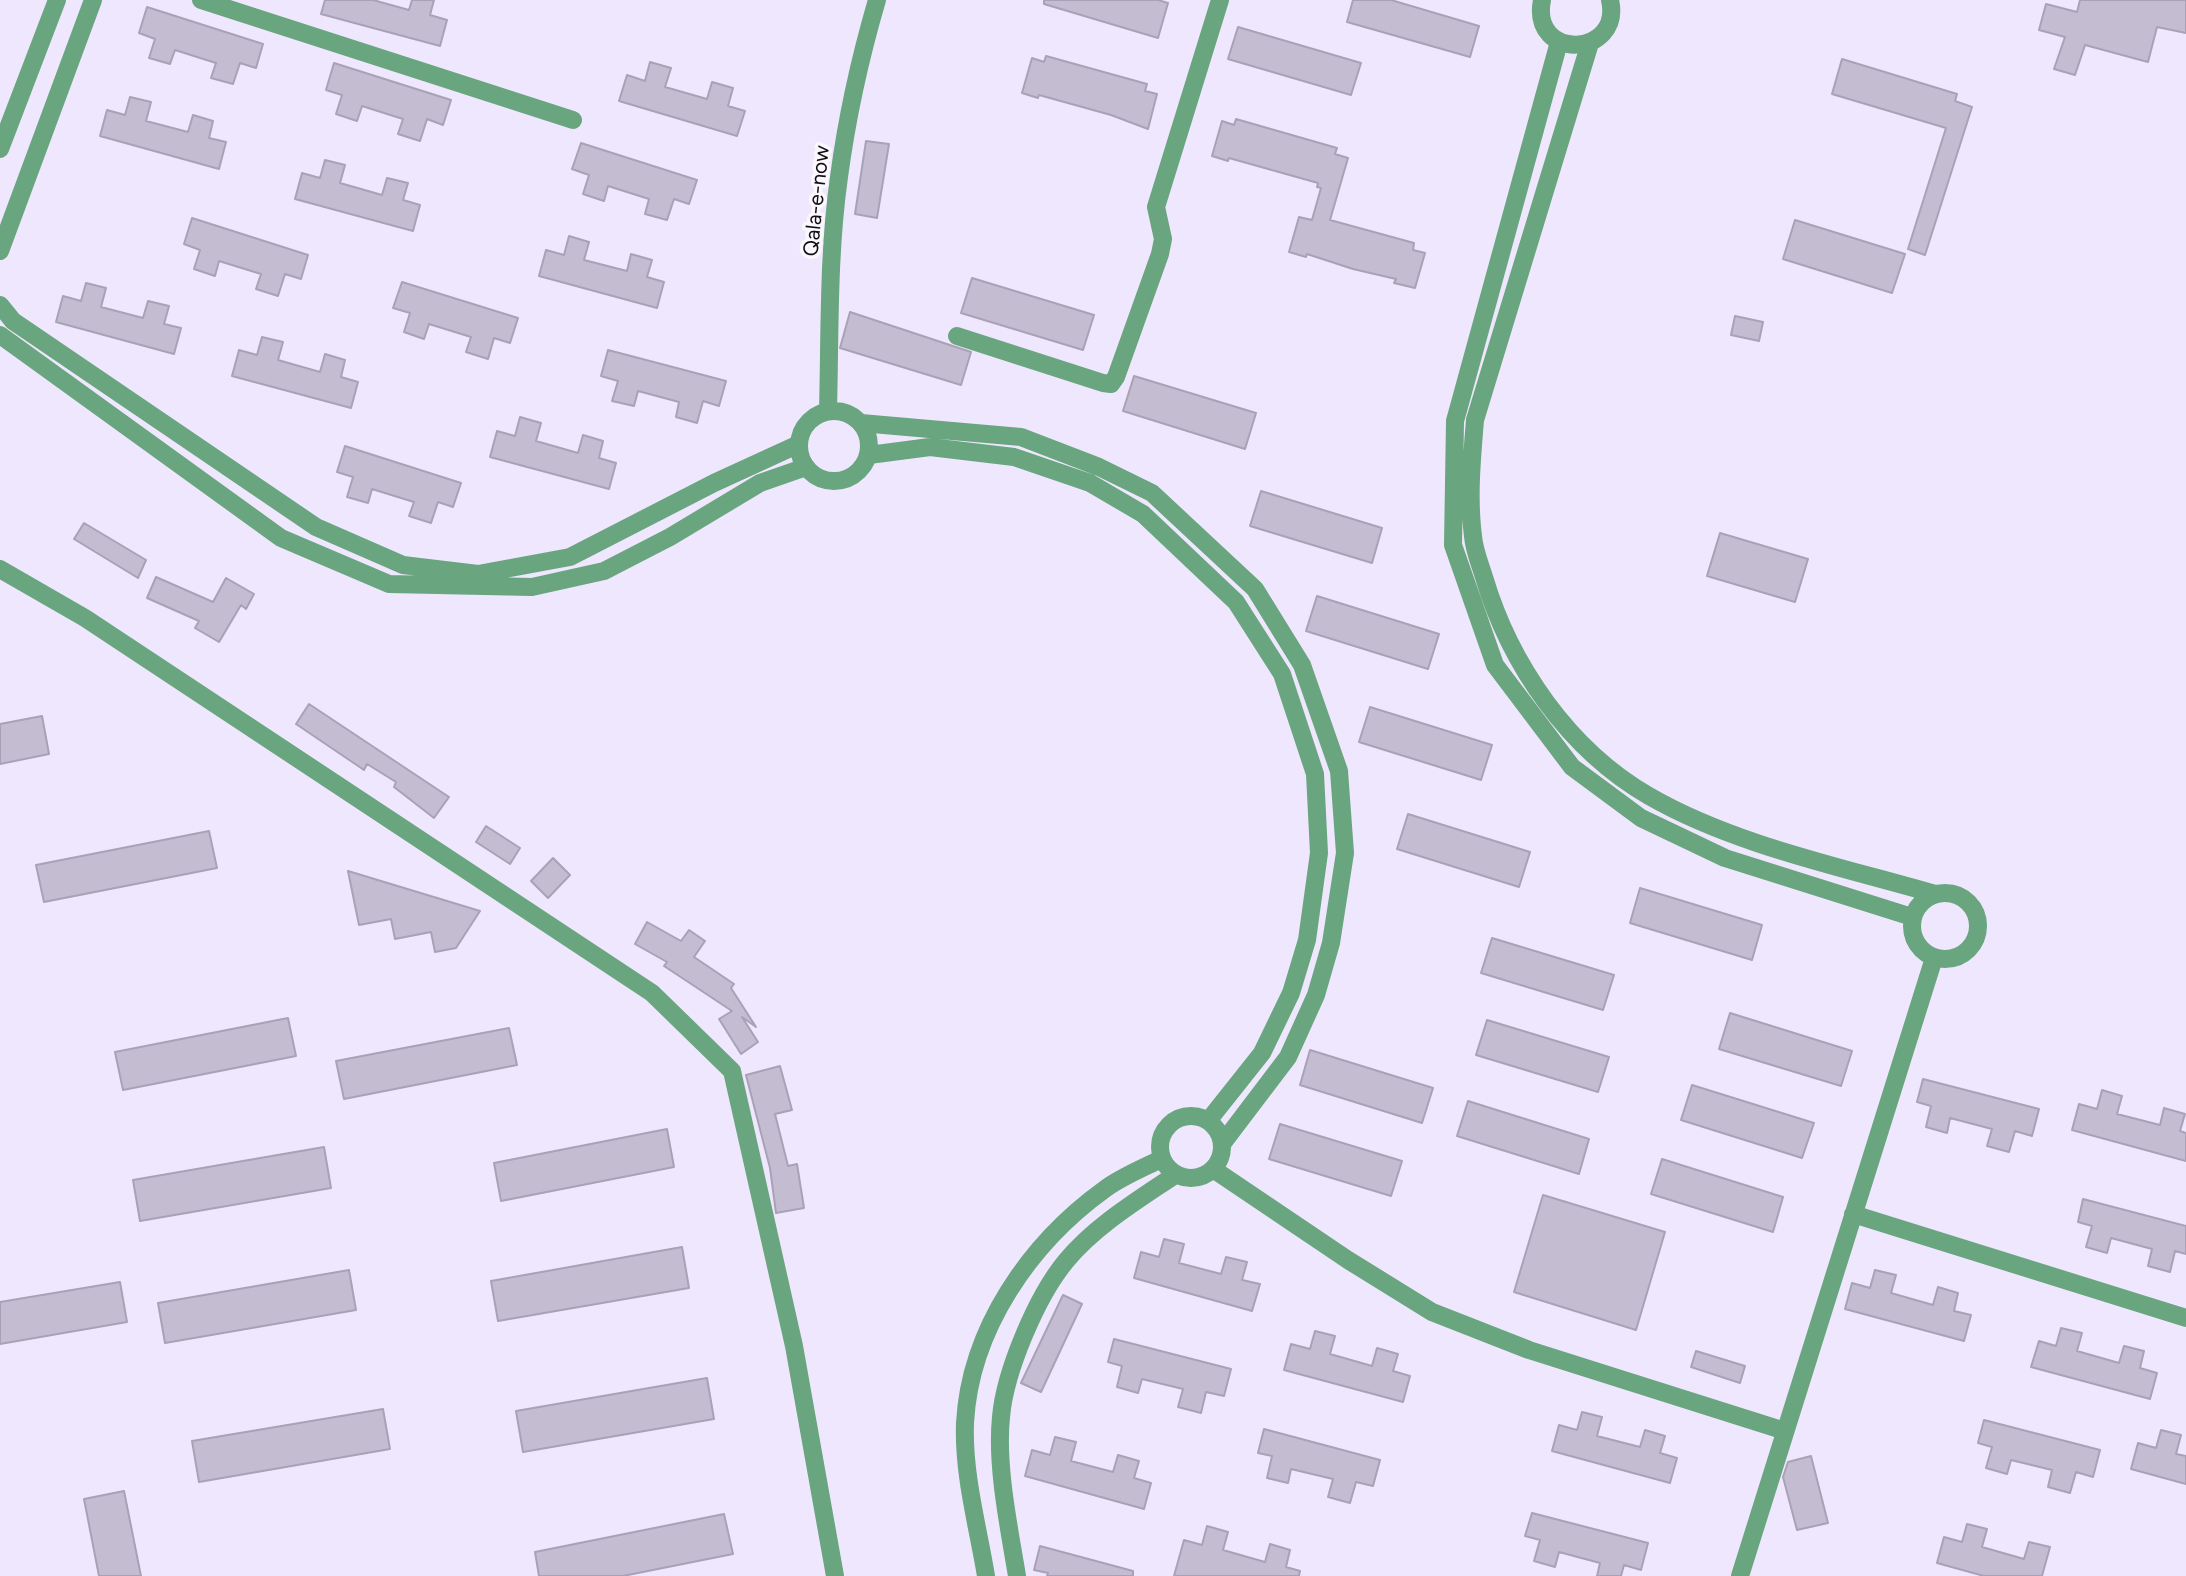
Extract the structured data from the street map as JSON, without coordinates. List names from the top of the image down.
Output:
{
  "streets": {
    "street": ["Qala-e-now"]
  }
}
